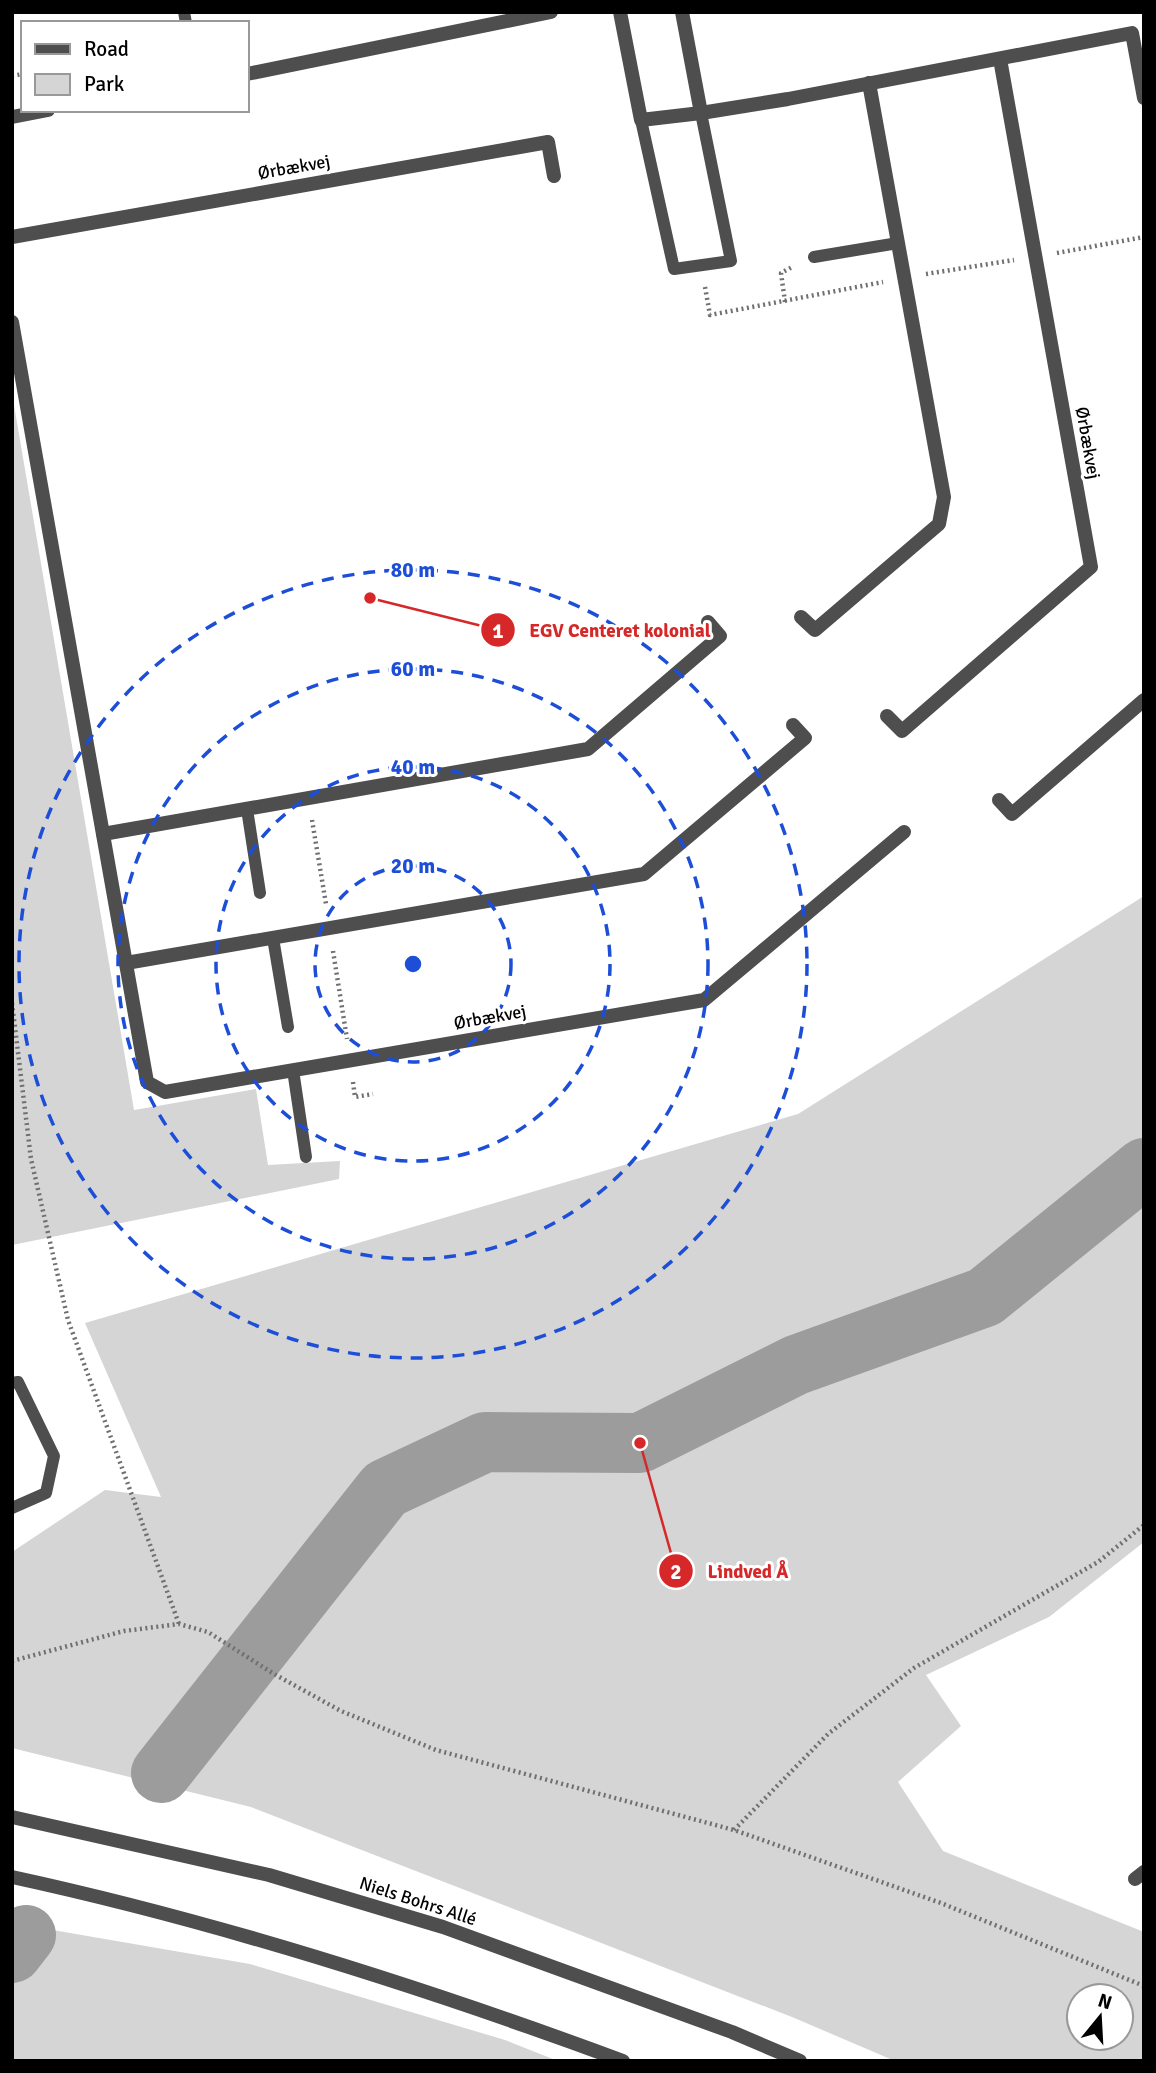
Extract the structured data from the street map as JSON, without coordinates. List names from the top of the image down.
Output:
{
  "streets": {
    "street": ["Ørbækvej", "Niels Bohrs Allé"]
  },
  "places": ["EGV Centeret kolonial", "Lindved Å"],
  "legend": ["Road", "Park"],
  "north": "top",
  "rings": [
    "80 m",
    "60 m",
    "40 m",
    "20 m"
  ]
}
